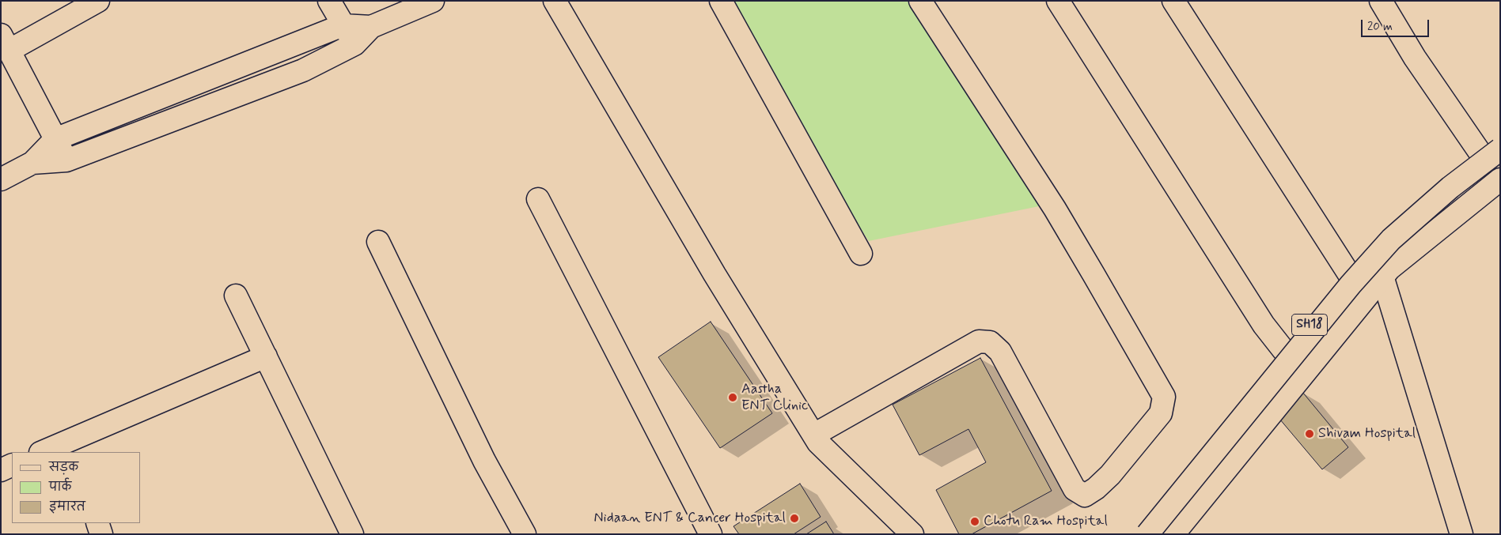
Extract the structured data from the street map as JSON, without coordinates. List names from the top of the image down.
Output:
{
  "streets": {
    "street": ["SH18"]
  },
  "places": [
    "Aastha ENT Clinic",
    "Shivam Hospital",
    "Nidaan ENT & Cancer Hospital",
    "Chotu Ram Hospital"
  ],
  "legend": ["सड़क", "पार्क", "इमारत"],
  "scale_bar": "20 m"
}
